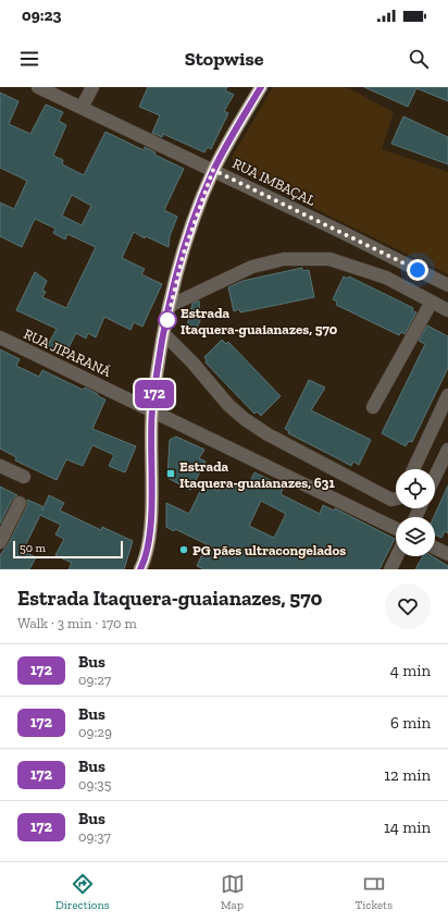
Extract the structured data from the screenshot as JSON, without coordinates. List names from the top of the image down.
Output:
{
  "streets": {
    "street": ["RUA IMBAÇAL", "RUA JIPARANÁ"]
  },
  "places": {
    "other": ["Estrada Itaquera-guaianazes, 570", "PG pães ultracongelados"],
    "transit": ["Estrada Itaquera-guaianazes, 631"]
  },
  "lines": ["bus line 172"],
  "scale_bar": "50 m",
  "page": {
    "status": "09:23",
    "header": "Stopwise",
    "on_map": "172",
    "scale": "50 m",
    "heading": ["Estrada Itaquera-guaianazes, 570", "Walk · 3 min · 170 m"],
    "list": [
      {
        "mark": "172",
        "name": "Bus",
        "note": "09:27",
        "value": "4 min"
      },
      {
        "mark": "172",
        "name": "Bus",
        "note": "09:29",
        "value": "6 min"
      },
      {
        "mark": "172",
        "name": "Bus",
        "note": "09:35",
        "value": "12 min"
      },
      {
        "mark": "172",
        "name": "Bus",
        "note": "09:37",
        "value": "14 min"
      }
    ],
    "tabs": ["Directions", "Map", "Tickets"]
  }
}
